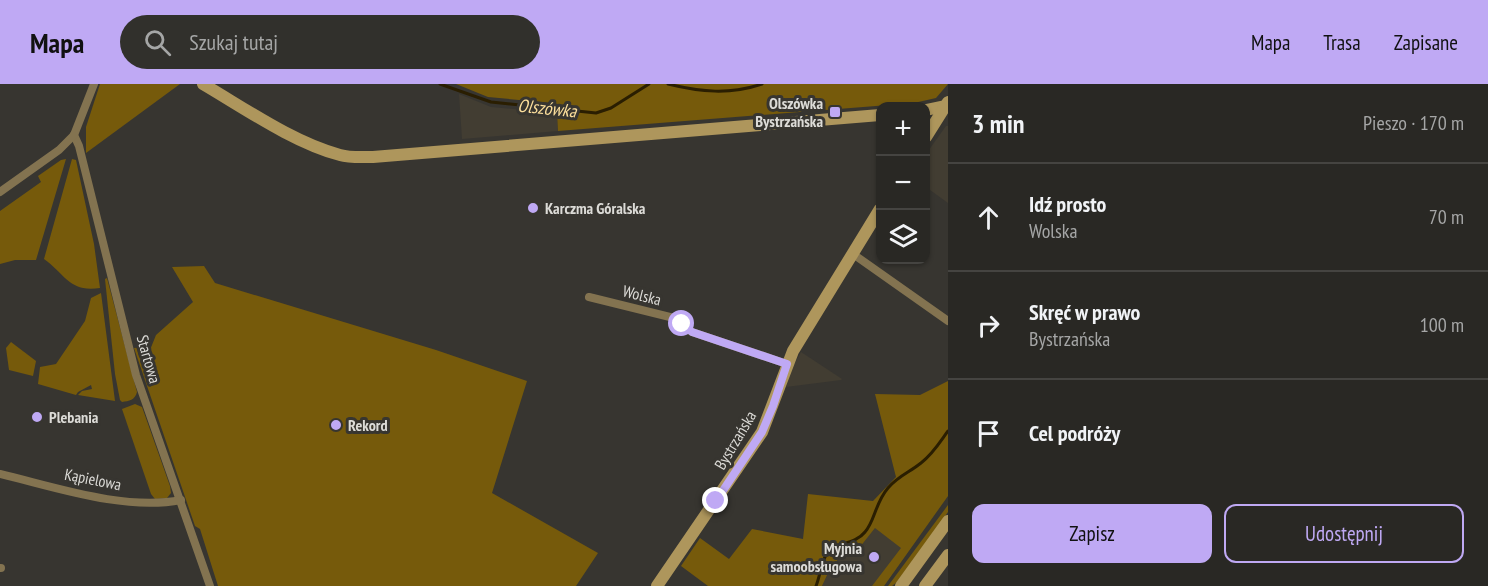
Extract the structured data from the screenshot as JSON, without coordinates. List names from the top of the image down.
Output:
{
  "streets": {
    "street": [
      "Wolska",
      "Startowa",
      "Bystrzańska",
      "Kąpielowa"
    ]
  },
  "crossings": [
    ["Wolska", "Bystrzańska"],
    ["Startowa", "Kąpielowa"]
  ],
  "water": ["Olszówka"],
  "places": {
    "transit": ["Olszówka Bystrzańska"],
    "other": [
      "Karczma Góralska",
      "Plebania",
      "Rekord",
      "Myjnia samoobsługowa"
    ]
  },
  "page": {
    "header": "Mapa",
    "search": "Szukaj tutaj",
    "nav": ["Mapa", "Trasa", "Zapisane"],
    "heading": ["3 min", "Pieszo · 170 m"],
    "map_buttons": ["+", "−"],
    "list": [
      ["Idź prosto", "Wolska", "70 m"],
      ["Skręć w prawo", "Bystrzańska", "100 m"],
      "Cel podróży"
    ],
    "buttons": ["Zapisz", "Udostępnij"]
  }
}
